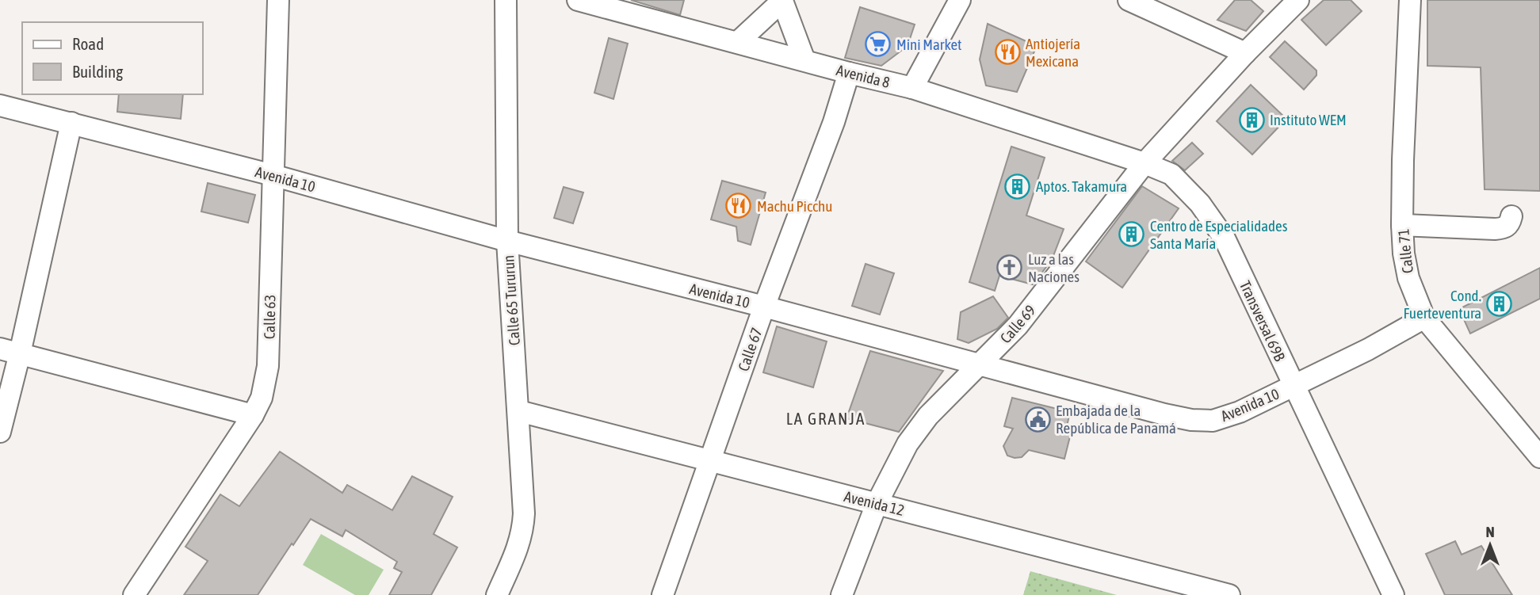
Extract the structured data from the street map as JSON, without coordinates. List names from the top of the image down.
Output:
{
  "streets": {
    "street": [
      "Avenida 8",
      "Avenida 10",
      "Calle 71",
      "Calle 65 Tururun",
      "Calle 63",
      "Transversal 69B",
      "Calle 69",
      "Calle 67",
      "Avenida 12"
    ]
  },
  "crossings": [
    ["Avenida 8", "Transversal 69B"],
    ["Avenida 8", "Calle 69"],
    ["Avenida 8", "Calle 67"],
    ["Avenida 10", "Calle 71"],
    ["Avenida 10", "Calle 65 Tururun"],
    ["Avenida 10", "Calle 63"],
    ["Avenida 10", "Transversal 69B"],
    ["Avenida 10", "Calle 69"],
    ["Avenida 10", "Calle 67"],
    ["Calle 65 Tururun", "Avenida 12"],
    ["Transversal 69B", "Calle 69"],
    ["Calle 69", "Avenida 12"],
    ["Calle 67", "Avenida 12"]
  ],
  "districts": ["LA GRANJA"],
  "places": {
    "supermarket": ["Mini Market"],
    "restaurant": ["Antiojería Mexicana", "Machu Picchu"],
    "building": [
      "Instituto WEM",
      "Aptos. Takamura",
      "Centro de Especialidades Santa María",
      "Cond. Fuerteventura"
    ],
    "church": ["Luz a las Naciones"],
    "public building": ["Embajada de la República de Panamá"]
  },
  "legend": ["Road", "Building"],
  "north": "top"
}
